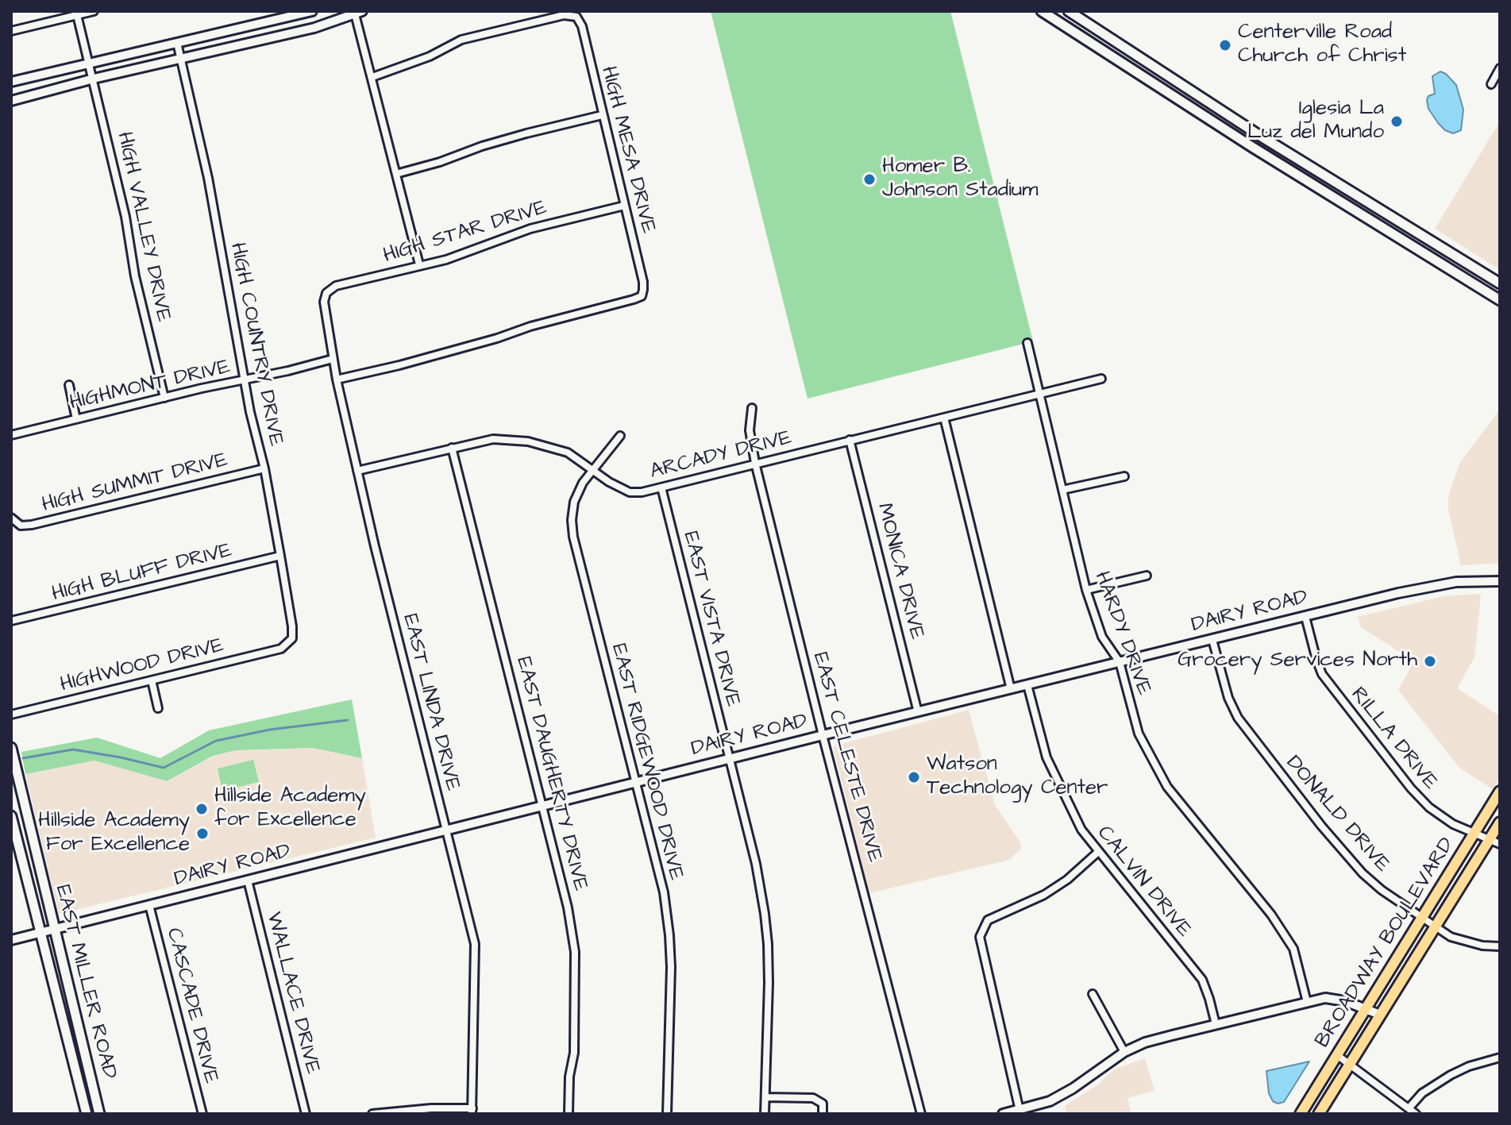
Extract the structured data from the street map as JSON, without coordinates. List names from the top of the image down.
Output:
{
  "streets": {
    "main road": ["BROADWAY BOULEVARD", "EAST MILLER ROAD"],
    "street": [
      "HIGH MESA DRIVE",
      "HIGH VALLEY DRIVE",
      "HIGH STAR DRIVE",
      "HIGH COUNTRY DRIVE",
      "HIGHMONT DRIVE",
      "ARCADY DRIVE",
      "HIGH SUMMIT DRIVE",
      "MONICA DRIVE",
      "HIGH BLUFF DRIVE",
      "DAIRY ROAD",
      "EAST VISTA DRIVE",
      "HARDY DRIVE",
      "HIGHWOOD DRIVE",
      "EAST LINDA DRIVE",
      "RILLA DRIVE",
      "EAST CELESTE DRIVE",
      "EAST RIDGEWOOD DRIVE",
      "EAST DAUGHERTY DRIVE",
      "DONALD DRIVE",
      "CALVIN DRIVE",
      "WALLACE DRIVE",
      "CASCADE DRIVE"
    ]
  },
  "crossings": [
    ["HIGH MESA DRIVE", "HIGH STAR DRIVE"],
    ["HIGH MESA DRIVE", "EAST LINDA DRIVE"],
    ["HIGH VALLEY DRIVE", "HIGHMONT DRIVE"],
    ["HIGH STAR DRIVE", "EAST LINDA DRIVE"],
    ["HIGH COUNTRY DRIVE", "HIGHMONT DRIVE"],
    ["HIGH COUNTRY DRIVE", "HIGH SUMMIT DRIVE"],
    ["HIGH COUNTRY DRIVE", "HIGH BLUFF DRIVE"],
    ["HIGH COUNTRY DRIVE", "HIGHWOOD DRIVE"],
    ["HIGHMONT DRIVE", "EAST LINDA DRIVE"],
    ["ARCADY DRIVE", "MONICA DRIVE"],
    ["ARCADY DRIVE", "EAST VISTA DRIVE"],
    ["ARCADY DRIVE", "HARDY DRIVE"],
    ["ARCADY DRIVE", "EAST LINDA DRIVE"],
    ["ARCADY DRIVE", "EAST CELESTE DRIVE"],
    ["ARCADY DRIVE", "EAST RIDGEWOOD DRIVE"],
    ["ARCADY DRIVE", "EAST DAUGHERTY DRIVE"],
    ["MONICA DRIVE", "DAIRY ROAD"],
    ["DAIRY ROAD", "EAST VISTA DRIVE"],
    ["DAIRY ROAD", "HARDY DRIVE"],
    ["DAIRY ROAD", "EAST LINDA DRIVE"],
    ["DAIRY ROAD", "RILLA DRIVE"],
    ["DAIRY ROAD", "EAST CELESTE DRIVE"],
    ["DAIRY ROAD", "EAST RIDGEWOOD DRIVE"],
    ["DAIRY ROAD", "EAST DAUGHERTY DRIVE"],
    ["DAIRY ROAD", "DONALD DRIVE"],
    ["DAIRY ROAD", "CALVIN DRIVE"],
    ["DAIRY ROAD", "EAST MILLER ROAD"],
    ["DAIRY ROAD", "WALLACE DRIVE"],
    ["DAIRY ROAD", "CASCADE DRIVE"],
    ["RILLA DRIVE", "BROADWAY BOULEVARD"],
    ["DONALD DRIVE", "BROADWAY BOULEVARD"]
  ],
  "places": [
    "Centerville Road Church of Christ",
    "Iglesia La Luz del Mundo",
    "Homer B. Johnson Stadium",
    "Grocery Services North",
    "Watson Technology Center",
    "Hillside Academy for Excellence",
    "Hillside Academy For Excellence"
  ]
}
